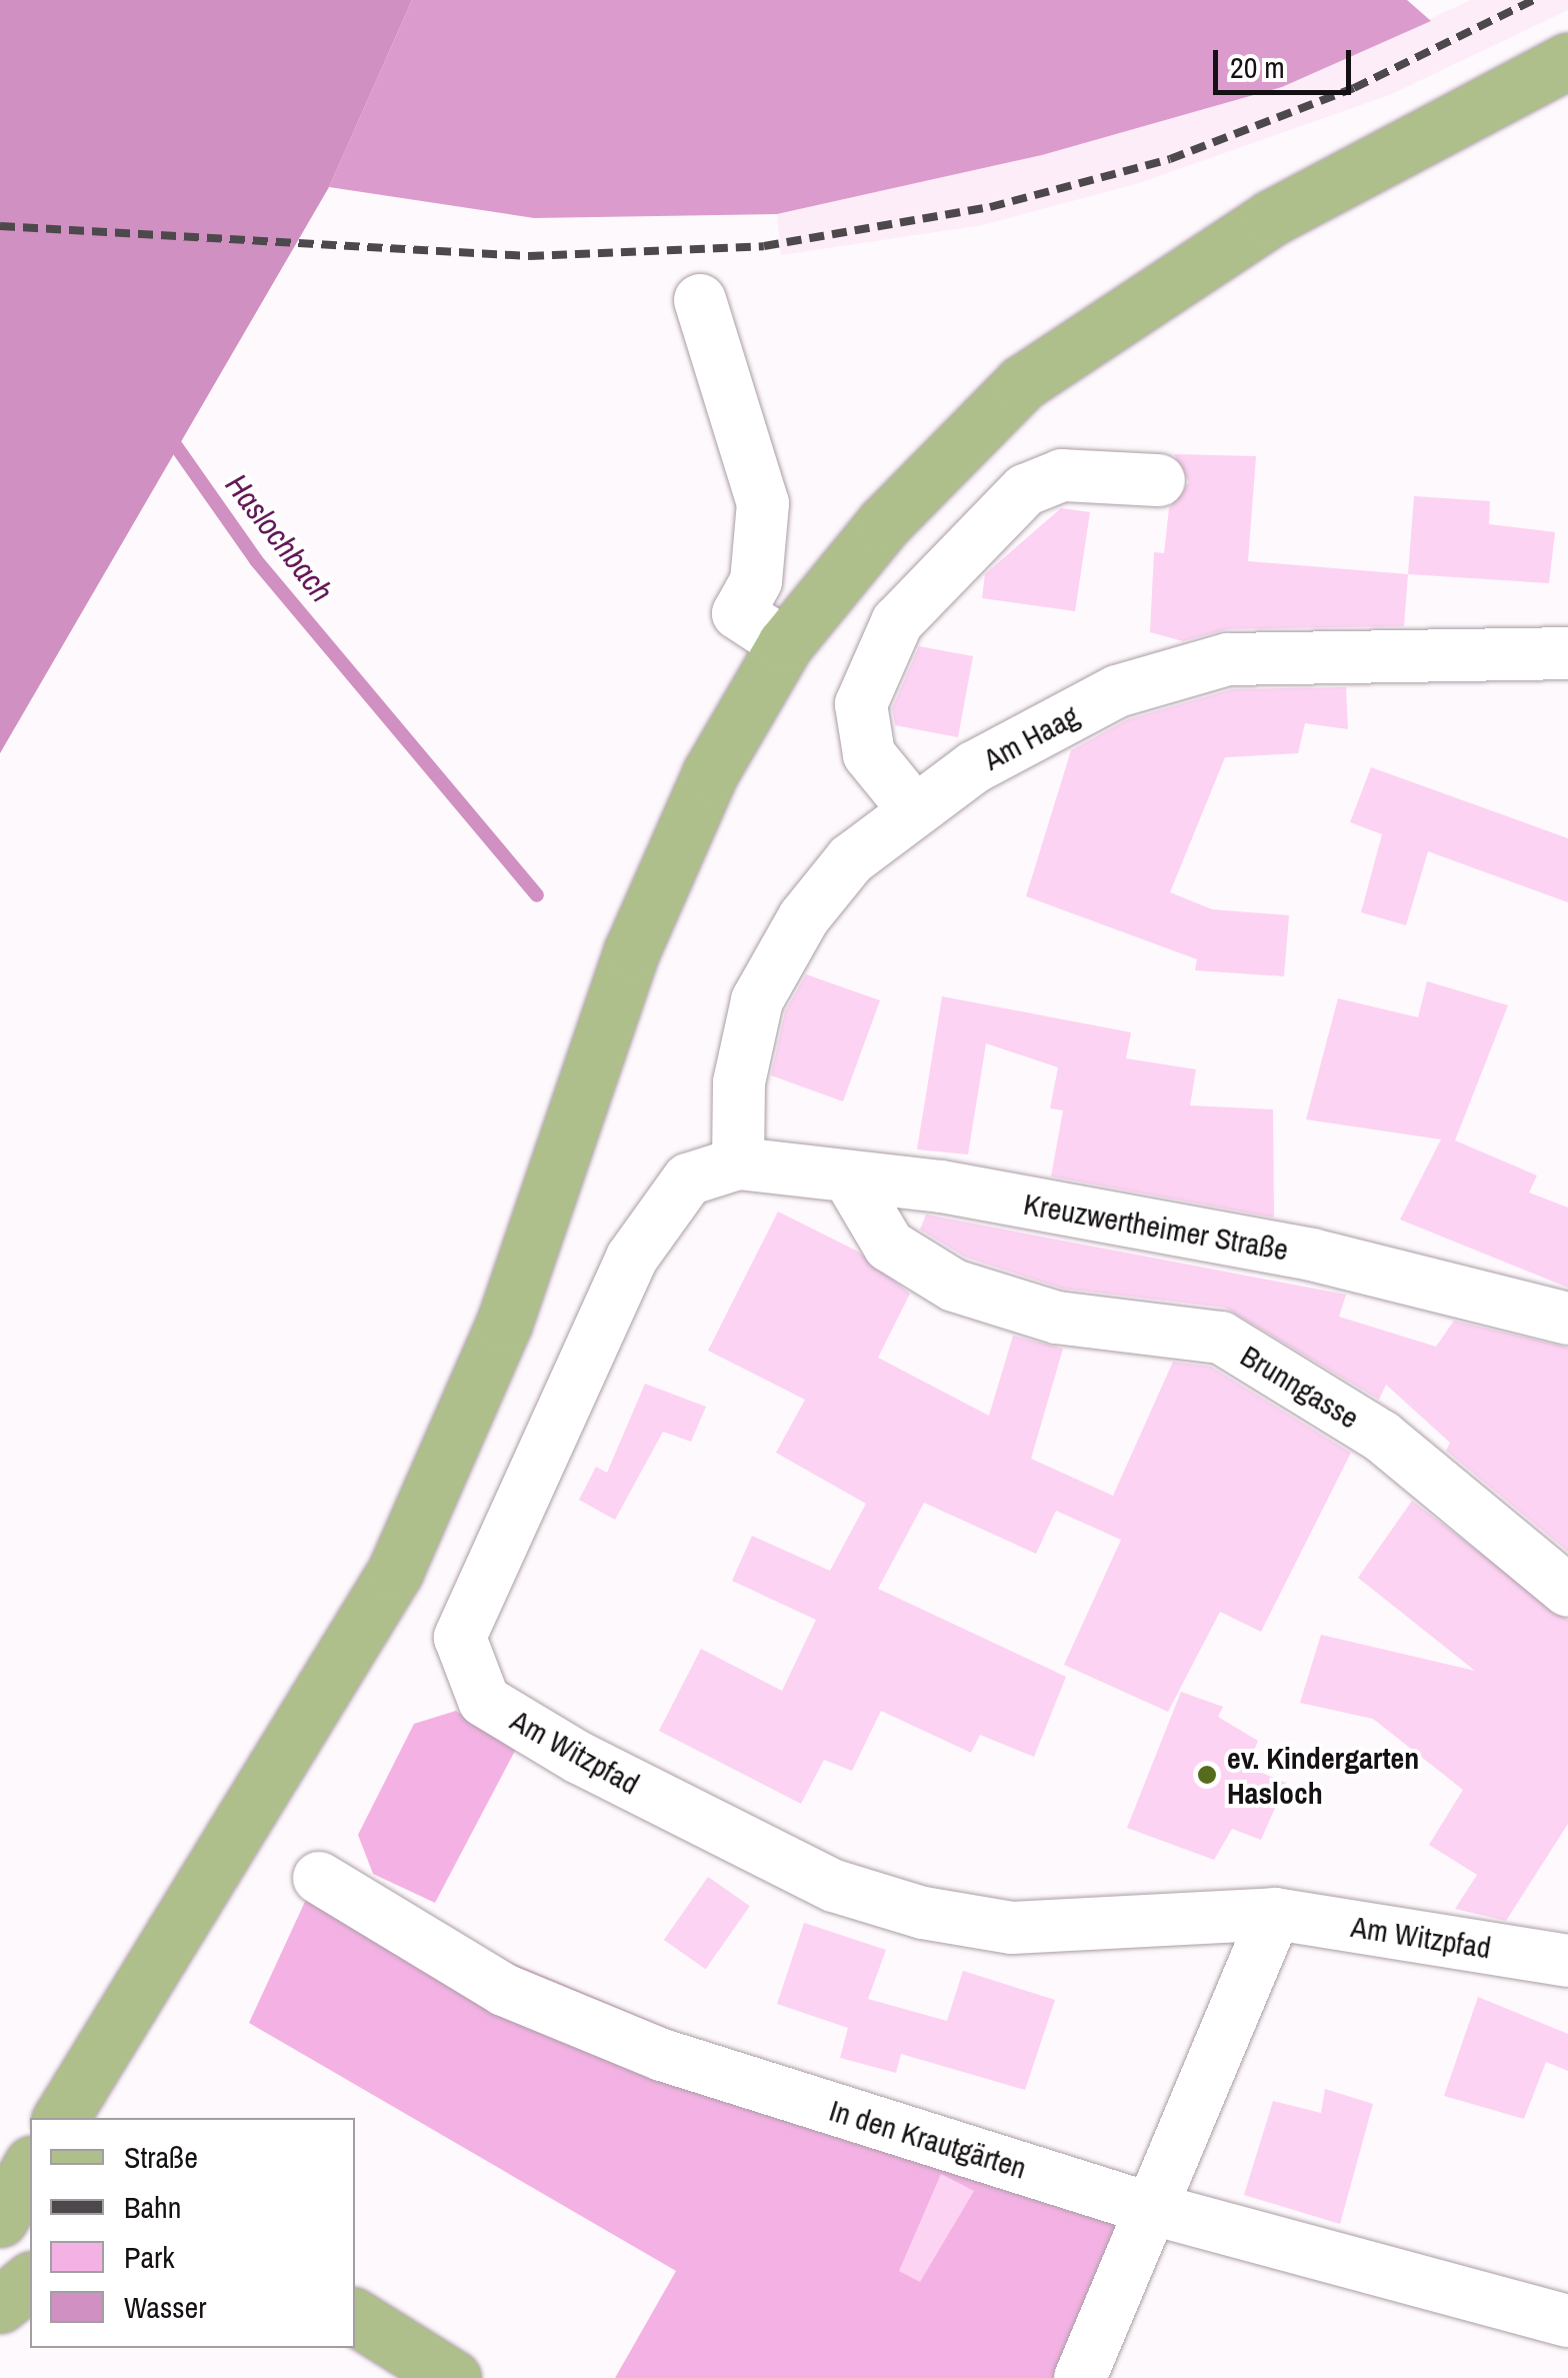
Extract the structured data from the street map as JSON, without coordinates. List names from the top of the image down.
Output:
{
  "streets": {
    "street": [
      "Am Haag",
      "Kreuzwertheimer Straße",
      "Brunngasse",
      "Am Witzpfad",
      "In den Krautgärten"
    ]
  },
  "crossings": [
    ["Am Haag", "Kreuzwertheimer Straße"],
    ["Am Haag", "Am Witzpfad"],
    ["Kreuzwertheimer Straße", "Brunngasse"],
    ["Kreuzwertheimer Straße", "Am Witzpfad"]
  ],
  "water": ["Haslochbach"],
  "places": ["ev. Kindergarten Hasloch"],
  "legend": [
    "Straße",
    "Bahn",
    "Park",
    "Wasser"
  ],
  "scale_bar": "20 m"
}
